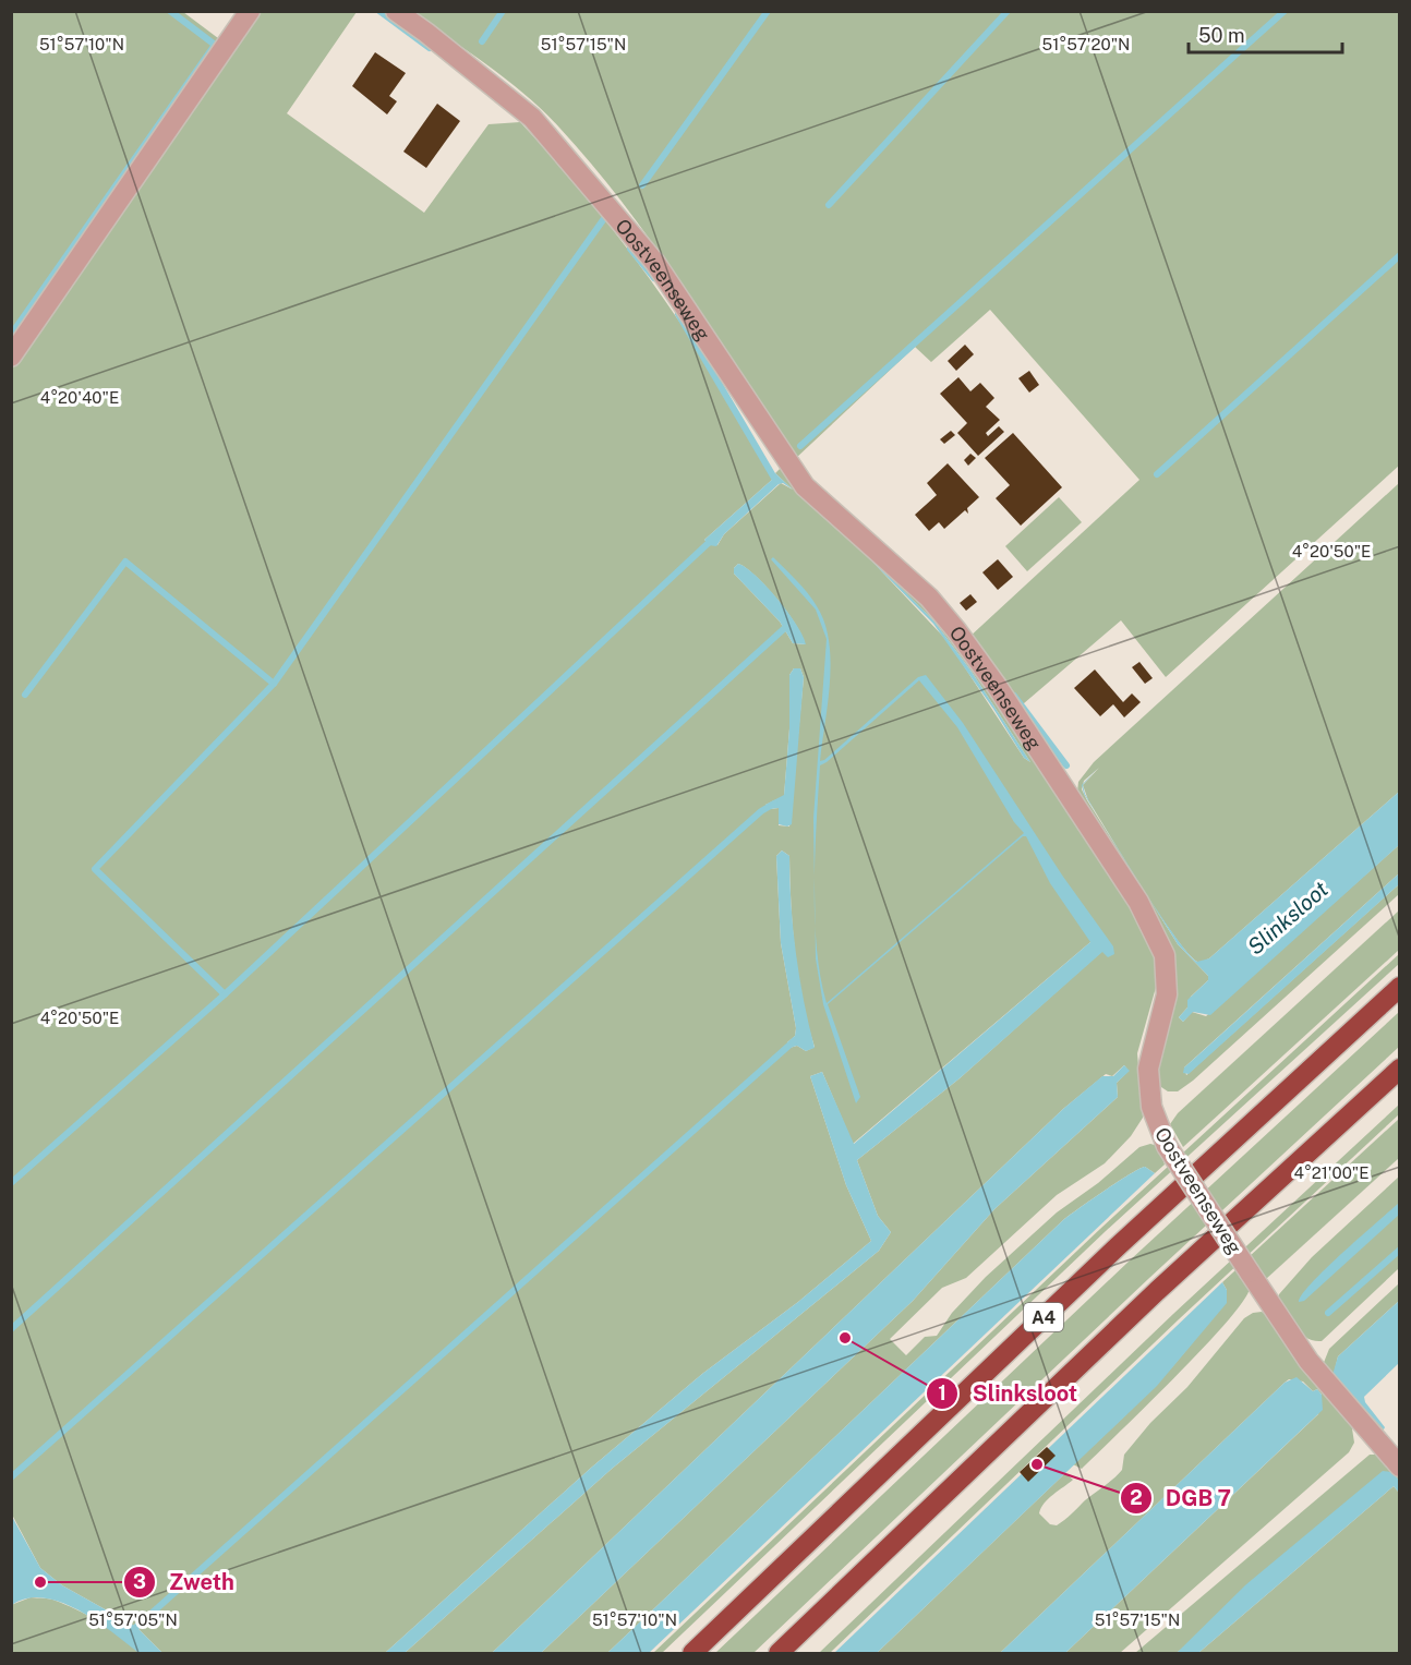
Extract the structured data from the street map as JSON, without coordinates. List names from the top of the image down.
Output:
{
  "streets": {
    "highway": ["A4"],
    "street": ["Oostveenseweg"]
  },
  "water": ["Slinksloot"],
  "places": ["Slinksloot", "DGB 7", "Zweth"],
  "scale_bar": "50 m",
  "coordinates": [
    "51°57'10\"N",
    "51°57'15\"N",
    "51°57'20\"N",
    "4°20'40\"E",
    "4°20'50\"E",
    "4°21'00\"E",
    "51°57'05\"N"
  ]
}
